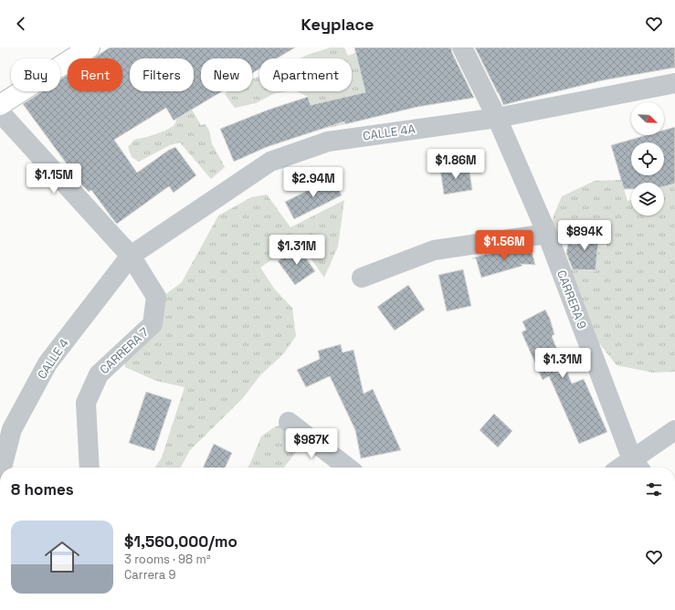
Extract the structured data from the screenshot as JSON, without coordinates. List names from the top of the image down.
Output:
{
  "streets": {
    "street": [
      "CALLE 4A",
      "CARRERA 9",
      "CARRERA 7",
      "CALLE 4"
    ]
  },
  "crossings": [
    ["CALLE 4A", "CARRERA 9"],
    ["CALLE 4A", "CARRERA 7"],
    ["CALLE 4A", "CALLE 4"],
    ["CARRERA 7", "CALLE 4"]
  ],
  "north": "bottom right",
  "page": {
    "header": "Keyplace",
    "chip": [
      "Buy",
      "Rent",
      "Filters",
      "New",
      "Apartment"
    ],
    "price": [
      "$1.86M",
      "$1.15M",
      "$2.94M",
      "$894K",
      "$1.56M",
      "$1.31M",
      "$1.31M",
      "$987K"
    ],
    "heading": "8 homes",
    "list": [
      {
        "name": "$1,560,000/mo",
        "note": "3 rooms · 98 m² · Carrera 9"
      }
    ]
  }
}
